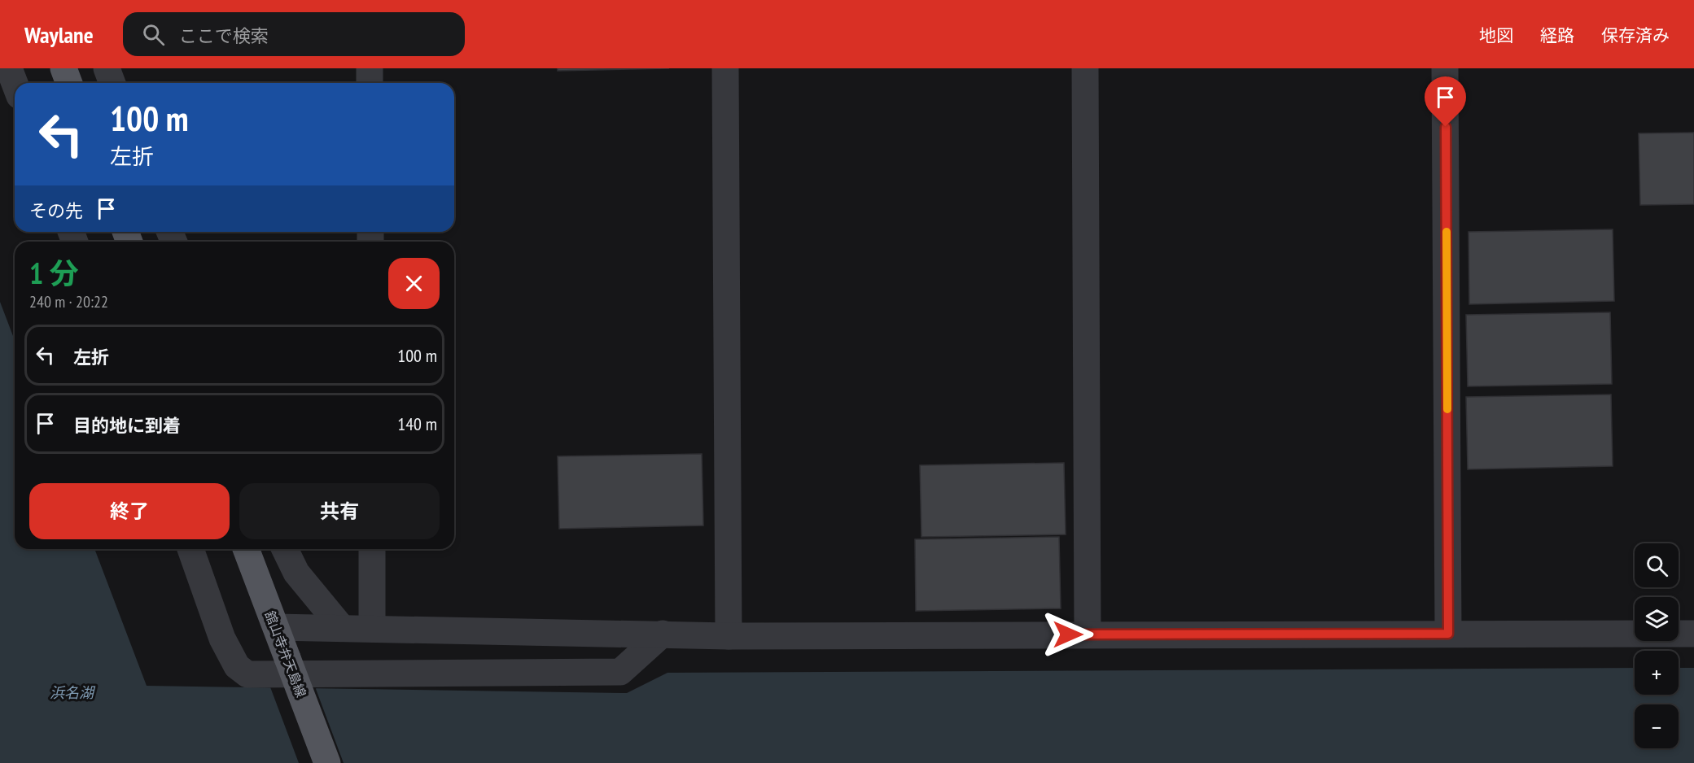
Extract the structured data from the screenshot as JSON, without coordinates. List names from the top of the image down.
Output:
{
  "streets": {
    "main road": ["舘山寺弁天島線"]
  },
  "water": ["浜名湖"],
  "page": {
    "header": "Waylane",
    "search": "ここで検索",
    "nav": ["地図", "経路", "保存済み"],
    "turn": ["100 m", "左折"],
    "then": "その先",
    "heading": ["1 分", "240 m · 20:22"],
    "list": [
      {
        "name": "左折",
        "value": "100 m"
      },
      {
        "name": "目的地に到着",
        "value": "140 m"
      }
    ],
    "buttons": ["終了", "共有"],
    "map_buttons": ["+", "−"]
  }
}
